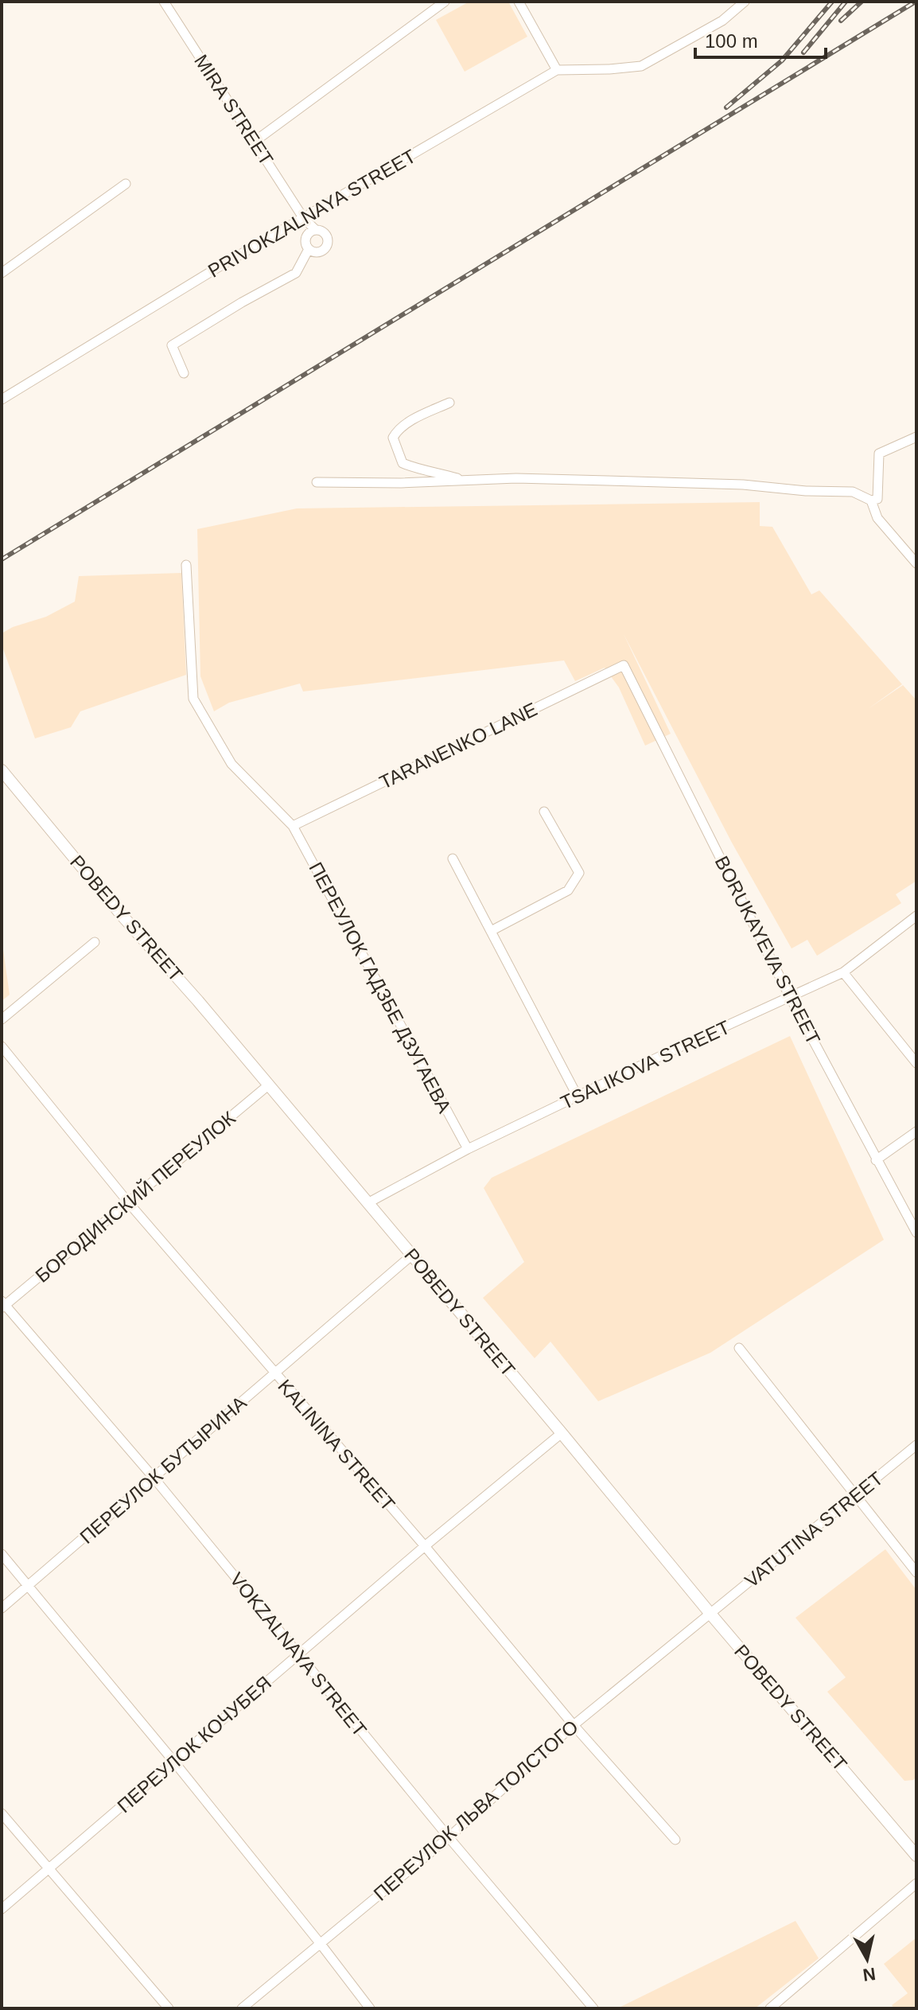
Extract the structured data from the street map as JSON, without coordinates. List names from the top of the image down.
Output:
{
  "streets": {
    "main road": ["POBEDY STREET"],
    "street": [
      "MIRA STREET",
      "PRIVOKZALNAYA STREET",
      "TARANENKO LANE",
      "BORUKAYEVA STREET",
      "ПЕРЕУЛОК ГАДЗБЕ ДЗУГАЕВА",
      "TSALIKOVA STREET",
      "БОРОДИНСКИЙ ПЕРЕУЛОК",
      "KALININA STREET",
      "ПЕРЕУЛОК БУТЫРИНА",
      "VATUTINA STREET",
      "VOKZALNAYA STREET",
      "ПЕРЕУЛОК КОЧУБЕЯ",
      "ПЕРЕУЛОК ЛЬВА ТОЛСТОГО"
    ]
  },
  "crossings": [
    ["MIRA STREET", "PRIVOKZALNAYA STREET"],
    ["TARANENKO LANE", "BORUKAYEVA STREET"],
    ["TARANENKO LANE", "ПЕРЕУЛОК ГАДЗБЕ ДЗУГАЕВА"],
    ["POBEDY STREET", "TSALIKOVA STREET"],
    ["POBEDY STREET", "БОРОДИНСКИЙ ПЕРЕУЛОК"],
    ["POBEDY STREET", "ПЕРЕУЛОК БУТЫРИНА"],
    ["POBEDY STREET", "VATUTINA STREET"],
    ["POBEDY STREET", "ПЕРЕУЛОК КОЧУБЕЯ"],
    ["POBEDY STREET", "ПЕРЕУЛОК ЛЬВА ТОЛСТОГО"],
    ["BORUKAYEVA STREET", "TSALIKOVA STREET"],
    ["ПЕРЕУЛОК ГАДЗБЕ ДЗУГАЕВА", "TSALIKOVA STREET"],
    ["БОРОДИНСКИЙ ПЕРЕУЛОК", "KALININA STREET"],
    ["БОРОДИНСКИЙ ПЕРЕУЛОК", "VOKZALNAYA STREET"],
    ["KALININA STREET", "ПЕРЕУЛОК БУТЫРИНА"],
    ["KALININA STREET", "ПЕРЕУЛОК КОЧУБЕЯ"],
    ["KALININA STREET", "ПЕРЕУЛОК ЛЬВА ТОЛСТОГО"],
    ["ПЕРЕУЛОК БУТЫРИНА", "VOKZALNAYA STREET"],
    ["VATUTINA STREET", "ПЕРЕУЛОК ЛЬВА ТОЛСТОГО"],
    ["VOKZALNAYA STREET", "ПЕРЕУЛОК КОЧУБЕЯ"],
    ["VOKZALNAYA STREET", "ПЕРЕУЛОК ЛЬВА ТОЛСТОГО"]
  ],
  "scale_bar": "100 m",
  "north": "bottom"
}
